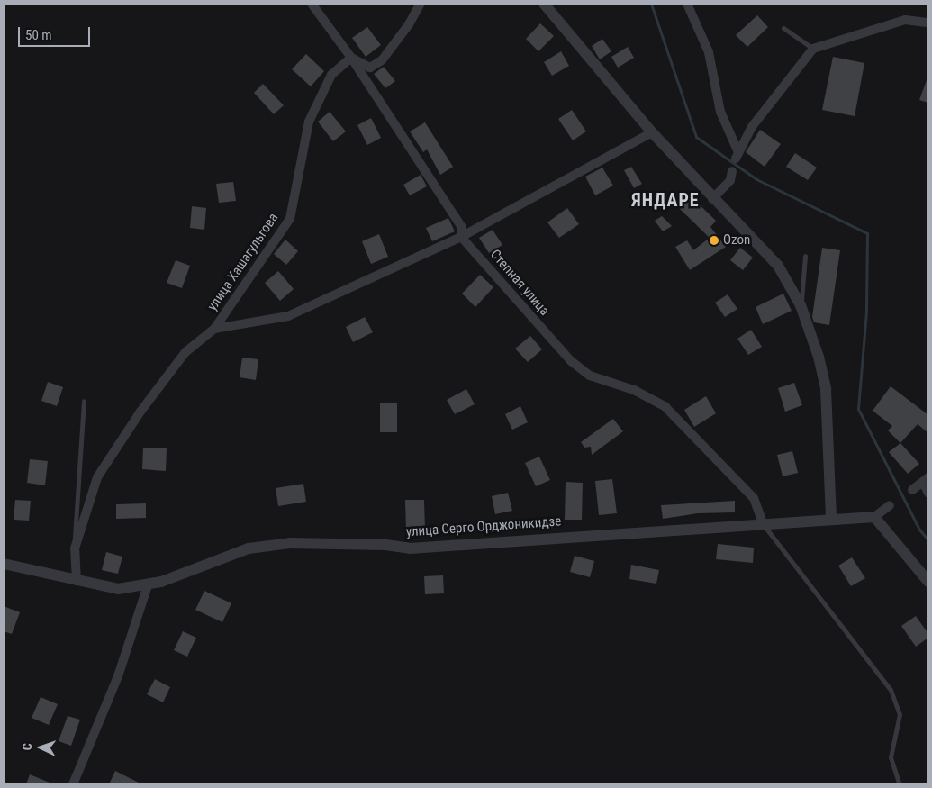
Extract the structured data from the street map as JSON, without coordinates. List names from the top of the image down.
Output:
{
  "streets": {
    "street": ["улица Хашагульгова", "Степная улица", "улица Серго Орджоникидзе"]
  },
  "crossings": [
    ["улица Хашагульгова", "Степная улица"],
    ["Степная улица", "улица Серго Орджоникидзе"]
  ],
  "districts": ["ЯНДАРЕ"],
  "places": ["Ozon"],
  "scale_bar": "50 m",
  "north": "left"
}
